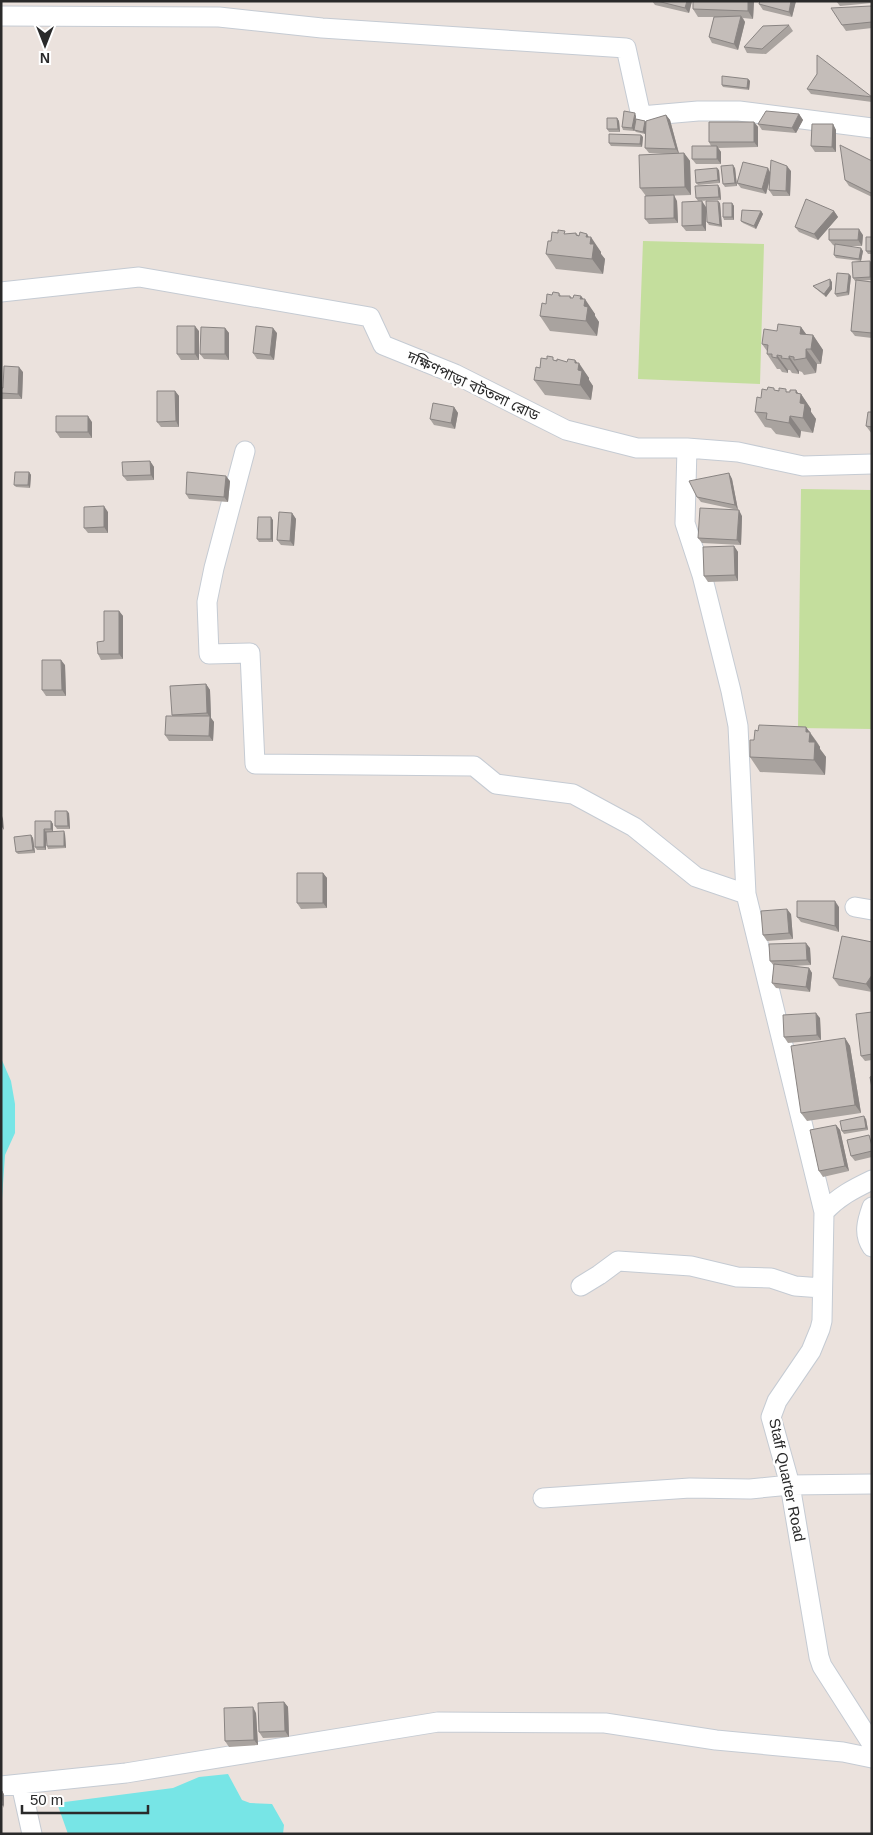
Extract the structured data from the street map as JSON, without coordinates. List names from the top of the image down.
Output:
{
  "streets": {
    "street": ["দক্ষিণপাড়া বটতলা রোড", "Staff Quarter Road"]
  },
  "crossings": [
    ["দক্ষিণপাড়া বটতলা রোড", "Staff Quarter Road"]
  ],
  "scale_bar": "50 m",
  "north": "bottom"
}
